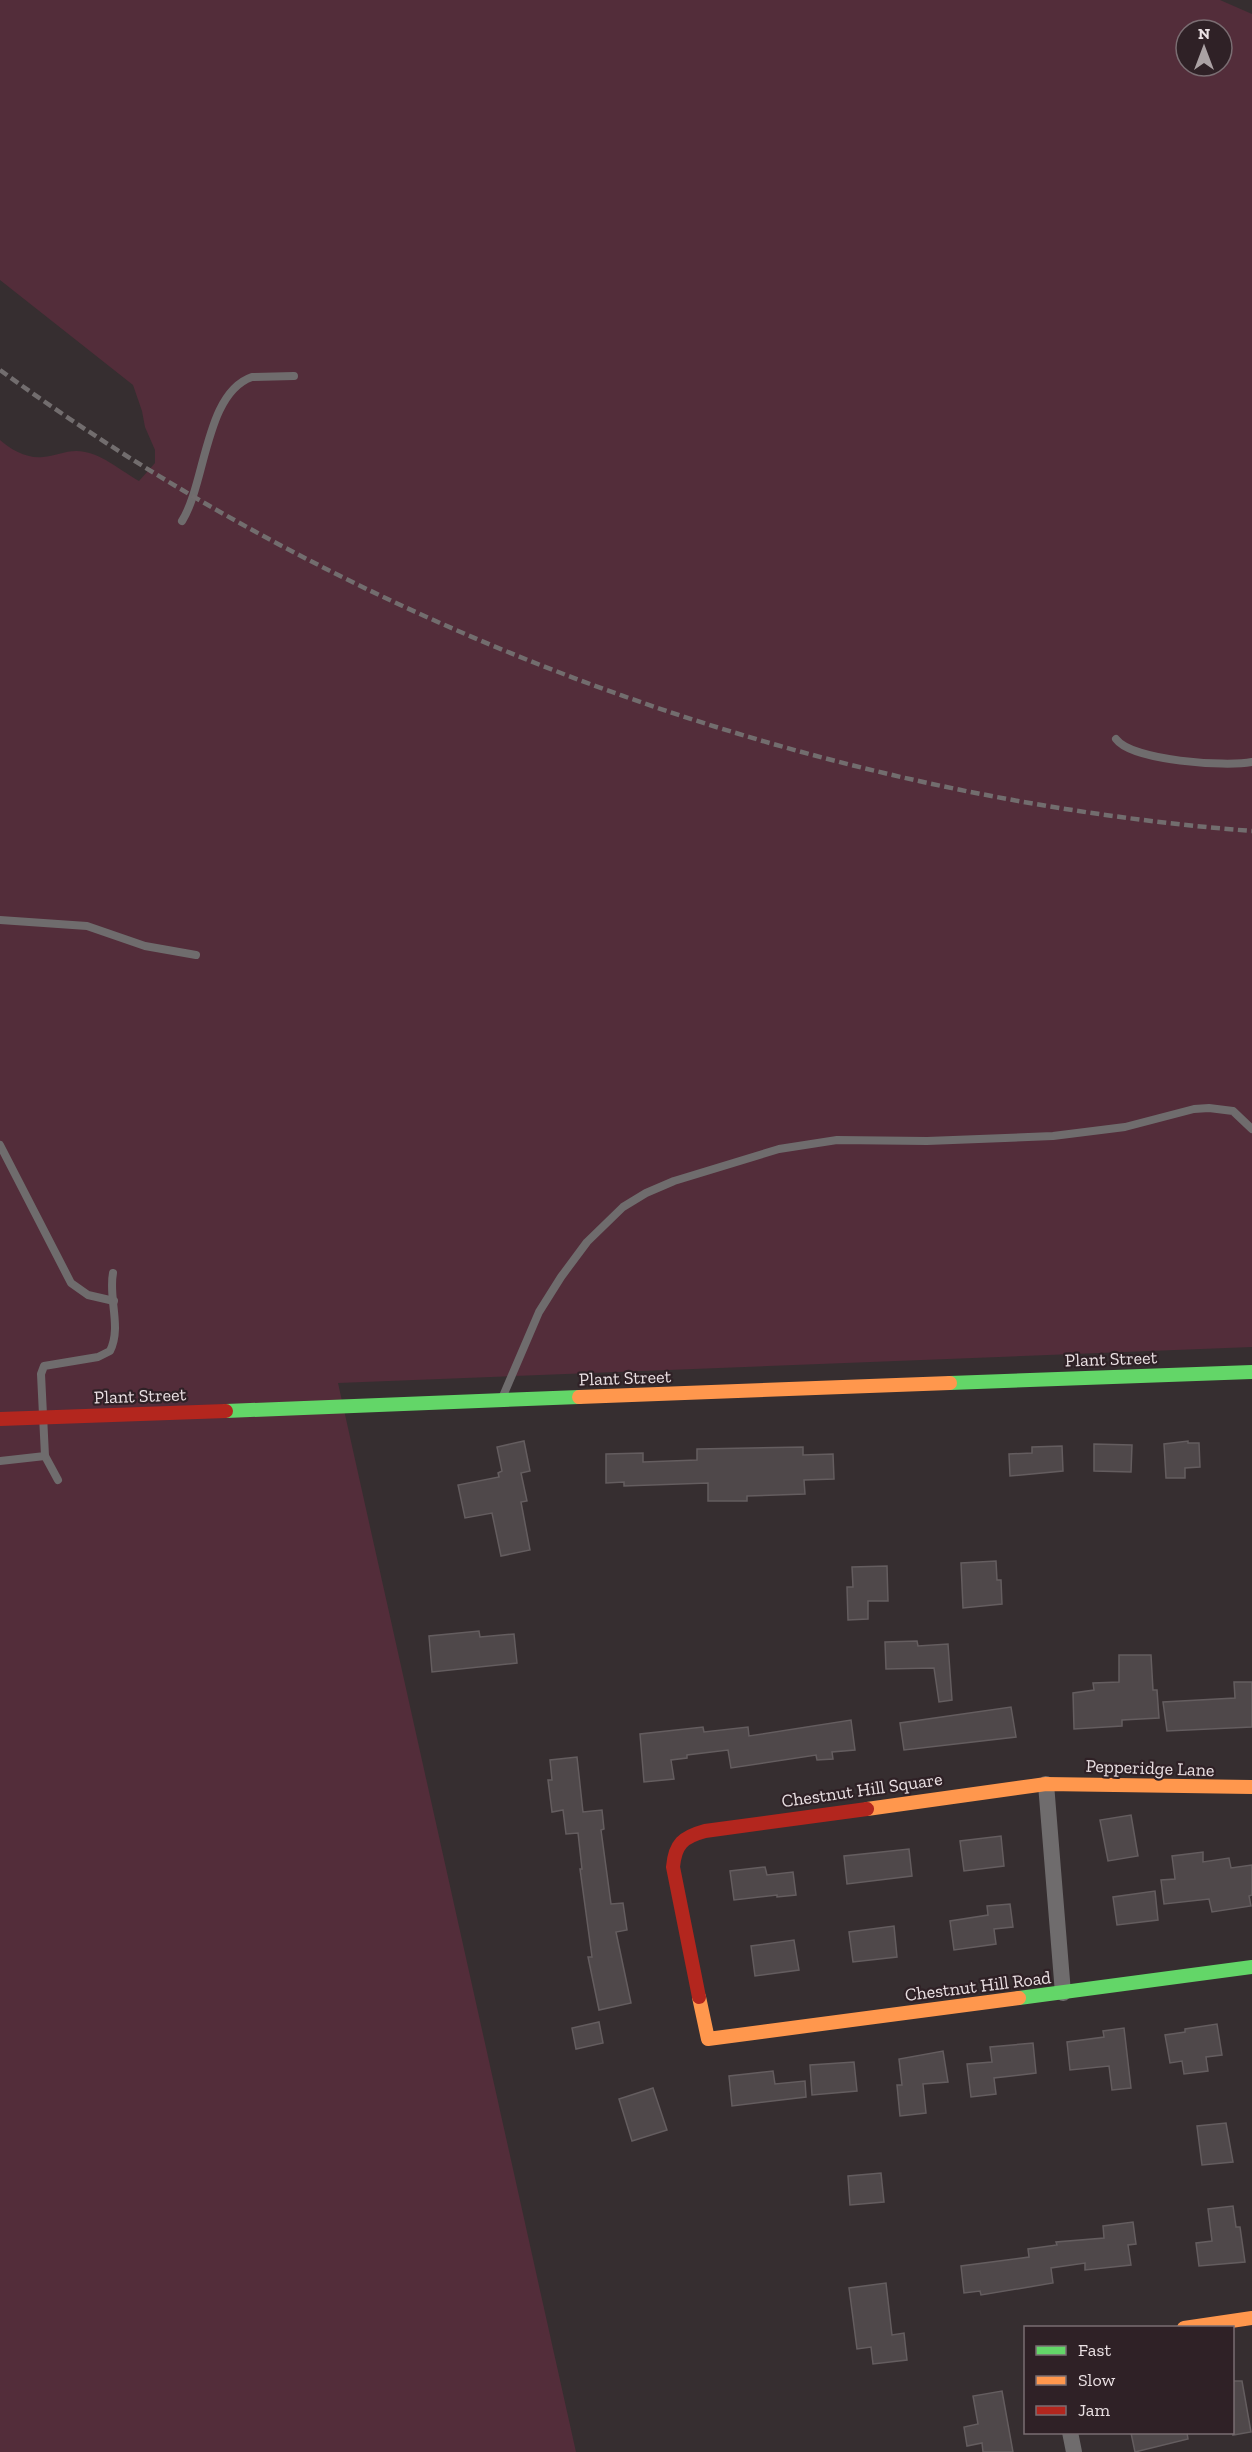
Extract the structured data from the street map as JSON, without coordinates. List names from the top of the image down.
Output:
{
  "streets": {
    "street": [
      "Plant Street",
      "Pepperidge Lane",
      "Chestnut Hill Square",
      "Chestnut Hill Road"
    ]
  },
  "crossings": [
    ["Pepperidge Lane", "Chestnut Hill Square"],
    ["Chestnut Hill Square", "Chestnut Hill Road"]
  ],
  "legend": ["Fast", "Slow", "Jam"],
  "north": "top"
}
